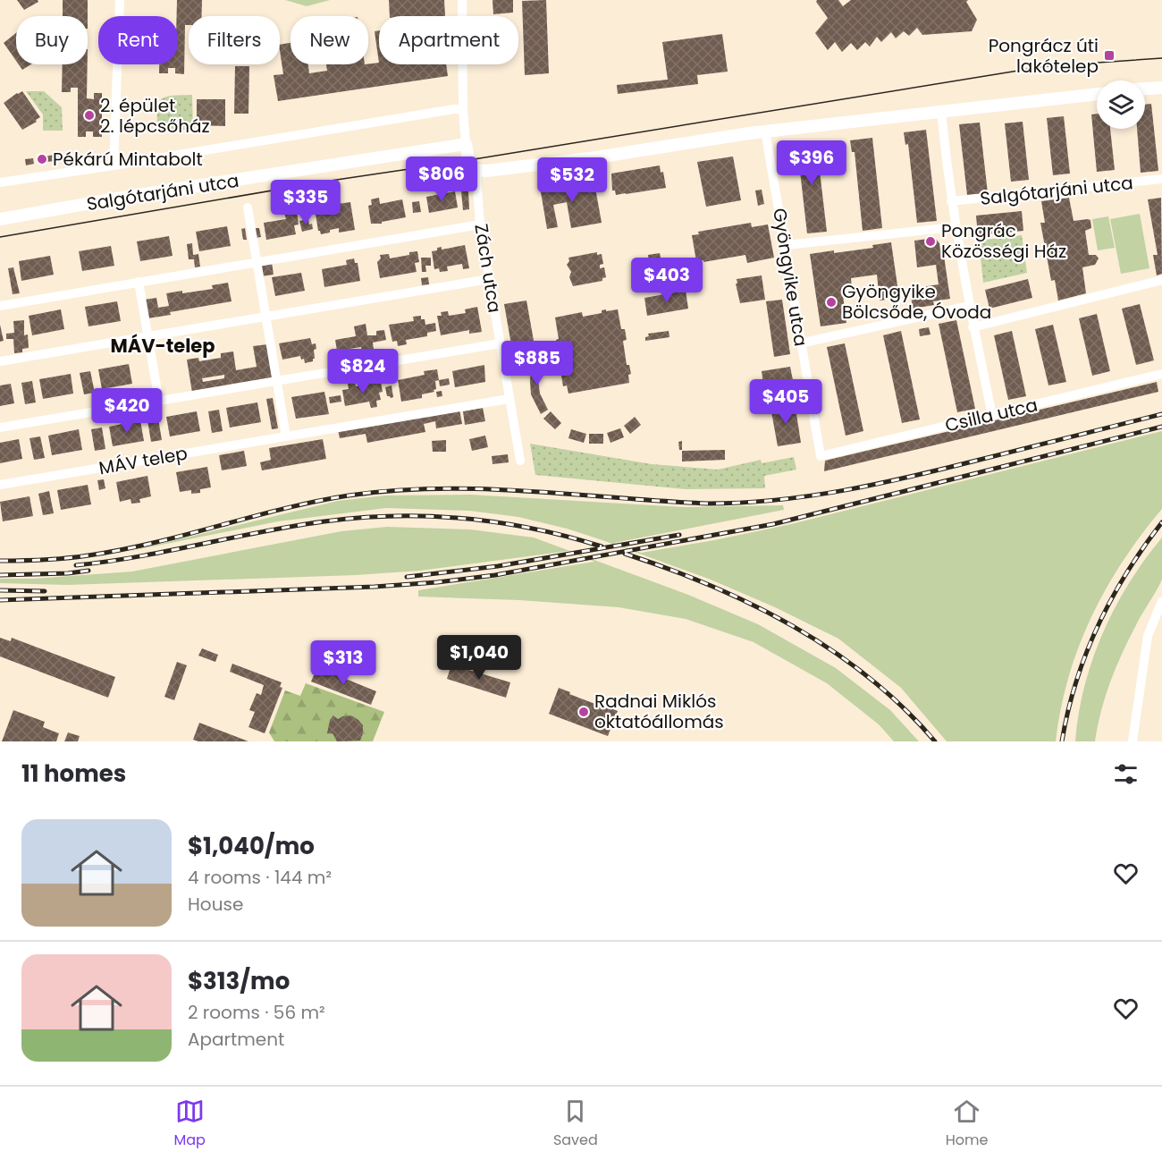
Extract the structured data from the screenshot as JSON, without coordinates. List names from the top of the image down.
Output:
{
  "streets": {
    "street": [
      "Salgótarjáni utca",
      "Zách utca",
      "Gyöngyike utca",
      "Csilla utca",
      "MÁV telep"
    ]
  },
  "crossings": [
    ["Zách utca", "MÁV telep"],
    ["Gyöngyike utca", "Csilla utca"]
  ],
  "districts": ["MÁV-telep"],
  "places": {
    "transit": ["Pongrácz úti lakótelep"],
    "other": [
      "2. épület 2. lépcsőház",
      "Pékárú Mintabolt",
      "Pongrác Közösségi Ház",
      "Gyöngyike Bölcsőde, Óvoda",
      "Radnai Miklós oktatóállomás"
    ]
  },
  "page": {
    "chip": [
      "Buy",
      "Rent",
      "Filters",
      "New",
      "Apartment"
    ],
    "price": [
      "$396",
      "$806",
      "$532",
      "$335",
      "$403",
      "$885",
      "$824",
      "$405",
      "$420",
      "$1,040",
      "$313"
    ],
    "heading": "11 homes",
    "list": [
      {
        "name": "$1,040/mo",
        "note": "4 rooms · 144 m² · House"
      },
      {
        "name": "$313/mo",
        "note": "2 rooms · 56 m² · Apartment"
      }
    ],
    "tabs": ["Map", "Saved", "Home"]
  }
}
